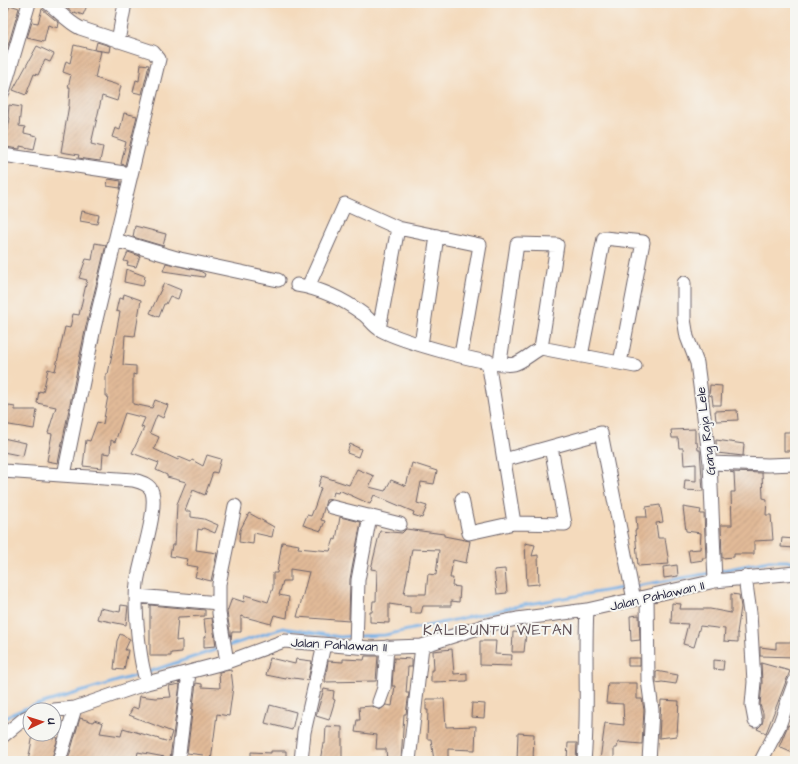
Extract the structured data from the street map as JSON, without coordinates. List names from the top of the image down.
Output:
{
  "streets": {
    "street": ["Gang Raja Lele", "Jalan Pahlawan II"]
  },
  "crossings": [
    ["Gang Raja Lele", "Jalan Pahlawan II"]
  ],
  "districts": ["KALIBUNTU WETAN"],
  "north": "right"
}
